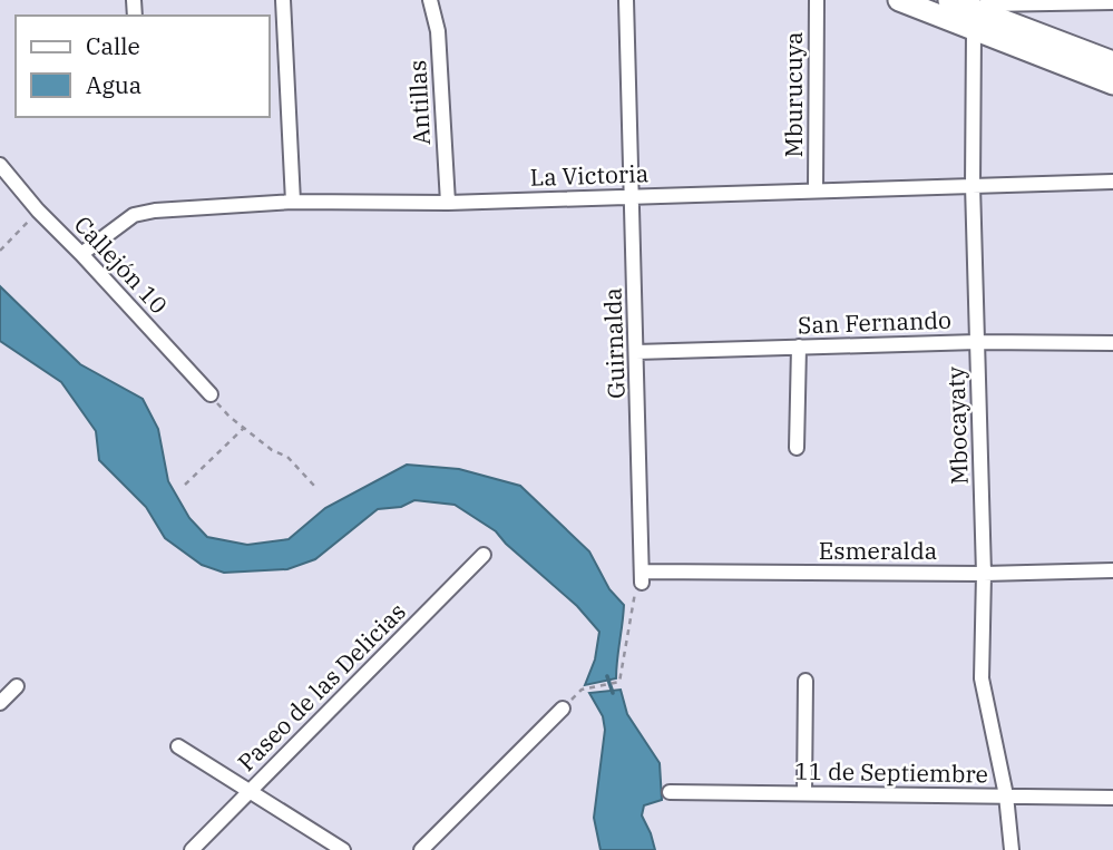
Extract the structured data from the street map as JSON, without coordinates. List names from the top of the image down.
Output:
{
  "streets": {
    "street": [
      "Mburucuya",
      "Antillas",
      "La Victoria",
      "Callejón 10",
      "San Fernando",
      "Guirnalda",
      "Mbocayaty",
      "Esmeralda",
      "Paseo de las Delicias",
      "11 de Septiembre"
    ]
  },
  "crossings": [
    ["Mburucuya", "La Victoria"],
    ["Antillas", "La Victoria"],
    ["La Victoria", "Callejón 10"],
    ["La Victoria", "Guirnalda"],
    ["La Victoria", "Mbocayaty"],
    ["San Fernando", "Guirnalda"],
    ["San Fernando", "Mbocayaty"],
    ["Guirnalda", "Esmeralda"],
    ["Mbocayaty", "Esmeralda"],
    ["Mbocayaty", "11 de Septiembre"]
  ],
  "legend": ["Calle", "Agua"]
}
